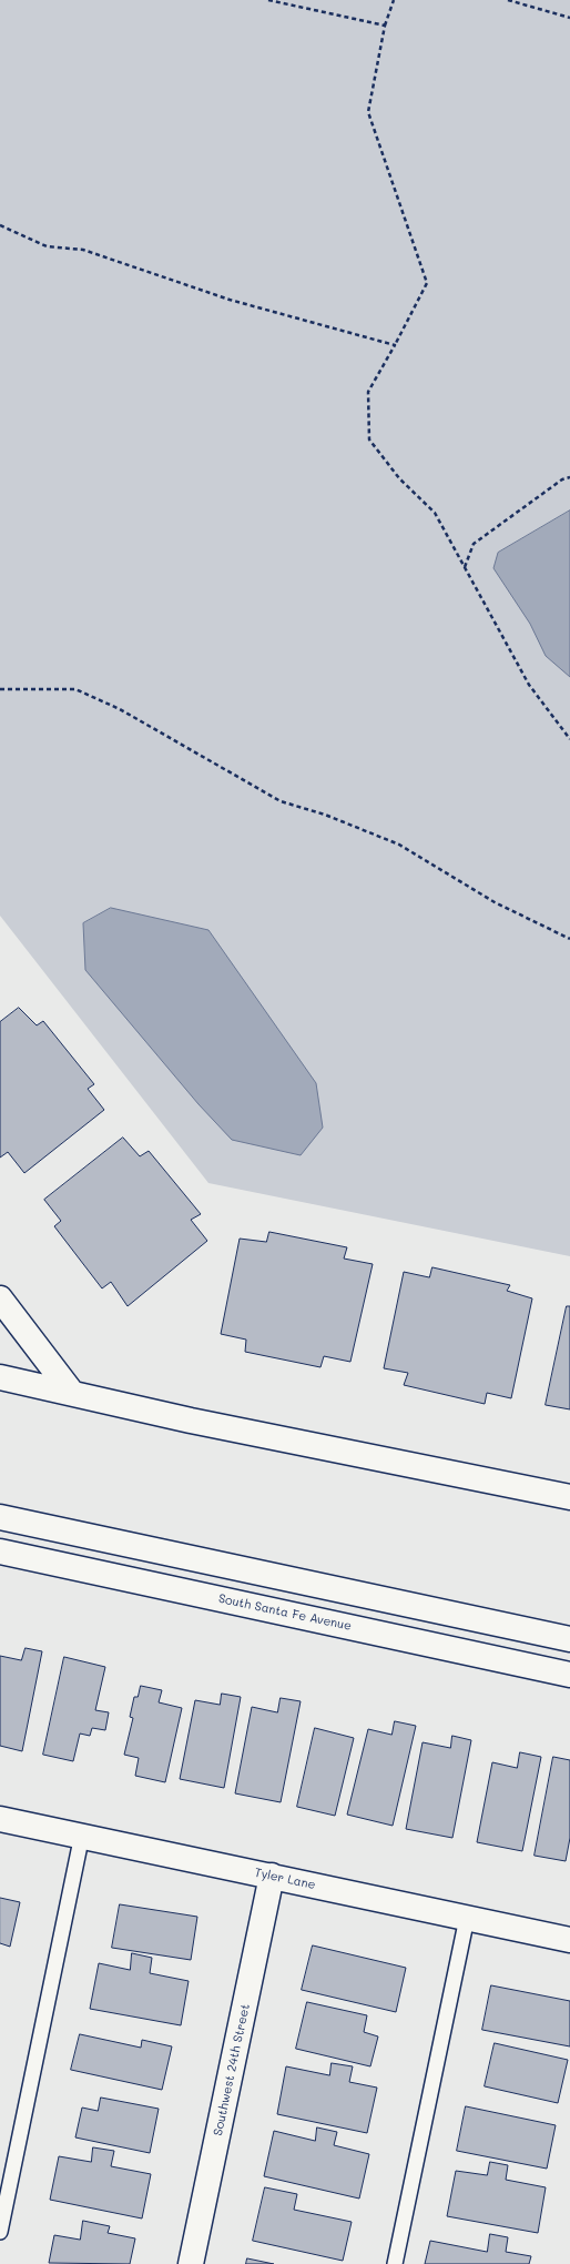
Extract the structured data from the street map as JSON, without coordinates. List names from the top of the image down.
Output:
{
  "streets": {
    "street": ["South Santa Fe Avenue", "Tyler Lane", "Southwest 24th Street"]
  },
  "crossings": [
    ["Tyler Lane", "Southwest 24th Street"]
  ]
}
